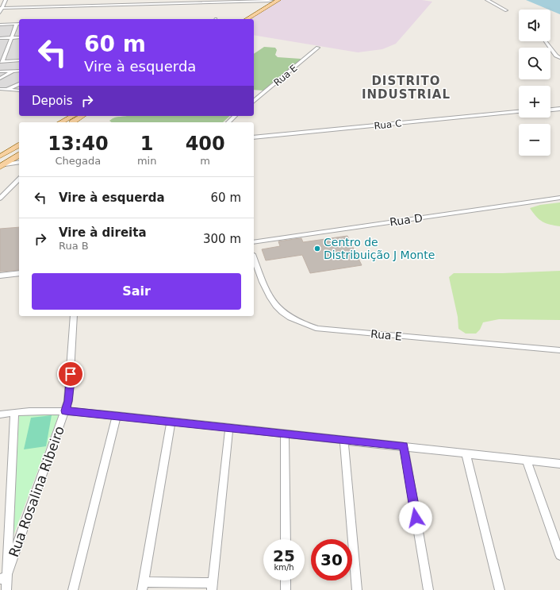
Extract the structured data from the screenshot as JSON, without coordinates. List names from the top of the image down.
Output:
{
  "streets": {
    "street": [
      "Rua E",
      "Rua C",
      "Rua D",
      "Rua Rosalina Ribeiro"
    ]
  },
  "districts": ["DISTRITO INDUSTRIAL"],
  "places": ["Centro de Distribuição J Monte"],
  "page": {
    "map_buttons": ["+", "−"],
    "turn": ["60 m", "Vire à esquerda"],
    "then": "Depois",
    "eta": [
      "13:40",
      "Chegada",
      "1",
      "min",
      "400",
      "m"
    ],
    "list": [
      {
        "name": "Vire à esquerda",
        "value": "60 m"
      },
      {
        "name": "Vire à direita",
        "note": "Rua B",
        "value": "300 m"
      }
    ],
    "buttons": "Sair",
    "speed": "25 km/h",
    "limit": "30"
  }
}
